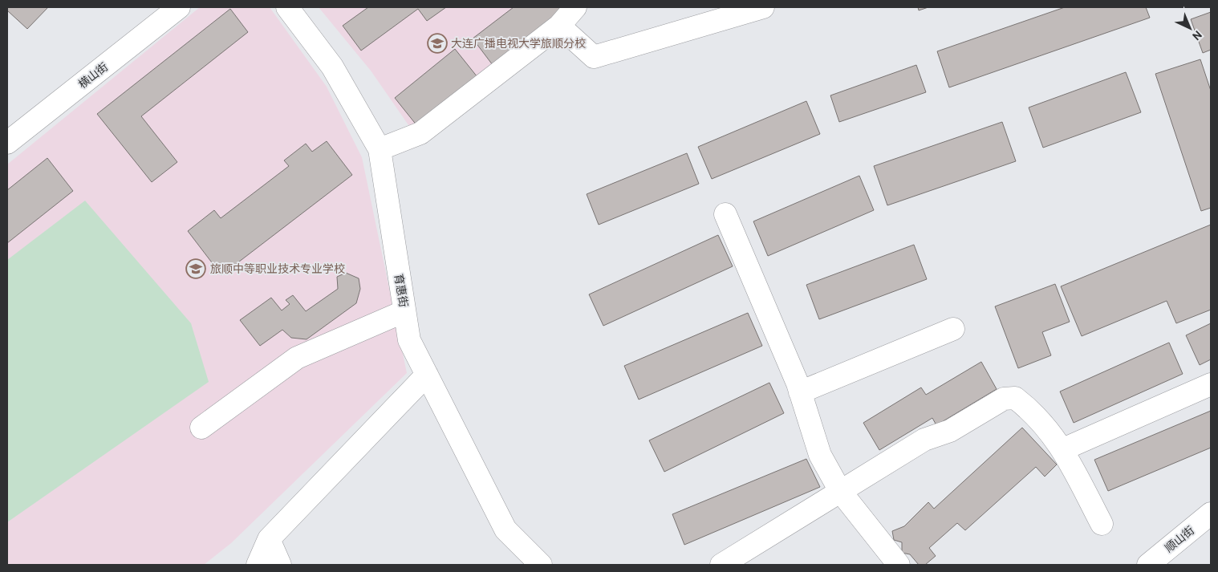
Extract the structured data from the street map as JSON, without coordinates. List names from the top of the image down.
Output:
{
  "streets": {
    "street": ["横山街", "育惠街", "顺山街"]
  },
  "places": {
    "school or university": ["大连广播电视大学旅顺分校", "旅顺中等职业技术专业学校"]
  },
  "north": "bottom right"
}
